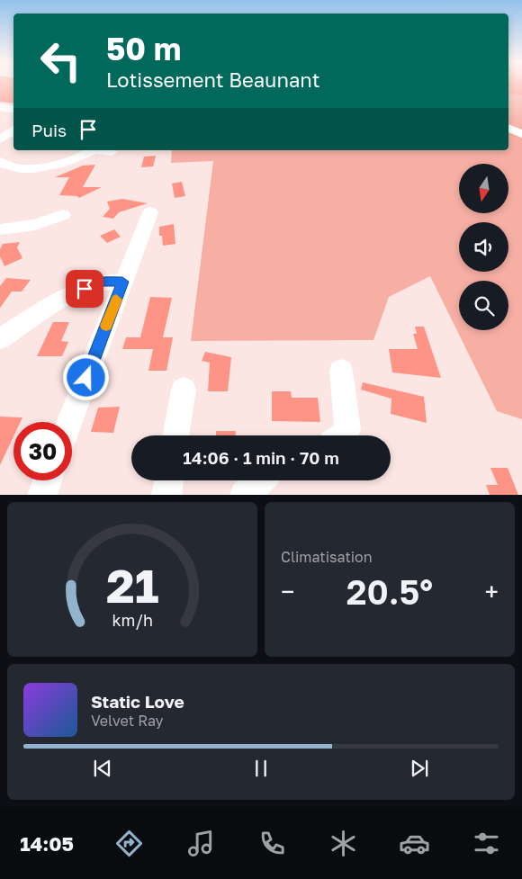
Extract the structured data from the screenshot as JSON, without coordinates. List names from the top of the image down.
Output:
{
  "north": "bottom",
  "page": {
    "turn": ["50 m", "Lotissement Beaunant"],
    "then": "Puis",
    "limit": "30",
    "trip": "14:06 · 1 min · 70 m",
    "tile": "Climatisation",
    "heat": ["−", "20.5°", "+"],
    "song": ["Static Love", "Velvet Ray"],
    "tabs": "14:05",
    "gauge": ["21", "km/h"]
  }
}
